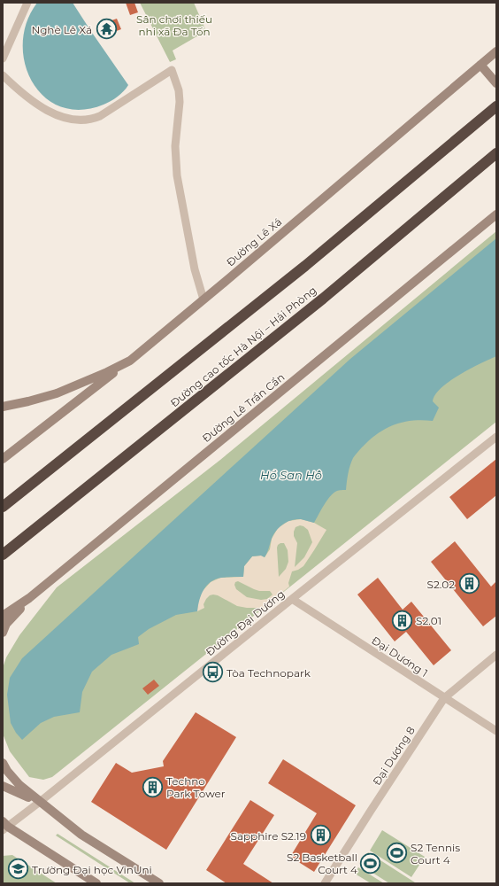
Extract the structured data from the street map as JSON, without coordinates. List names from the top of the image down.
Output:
{
  "streets": {
    "highway": ["Đường cao tốc Hà Nội – Hải Phòng"],
    "main road": ["Đường Lê Xá", "Đường Lê Trần Cẩn"],
    "street": ["Đường Đại Dương", "Đại Dương 1", "Đại Dương 8"]
  },
  "crossings": [
    ["Đường Đại Dương", "Đại Dương 1"],
    ["Đại Dương 1", "Đại Dương 8"]
  ],
  "water": ["Hồ San Hô"],
  "parks": ["Sân chơi thiếu nhi xã Đa Tốn"],
  "places": {
    "temple": ["Nghè Lê Xá"],
    "building": [
      "S2.02",
      "S2.01",
      "Techno Park Tower",
      "Sapphire S2.19"
    ],
    "bus stop": ["Tòa Technopark"],
    "sports": ["S2 Tennis Court 4", "S2 Basketball Court 4"],
    "school or university": ["Trường Đại học VinUni"]
  }
}
